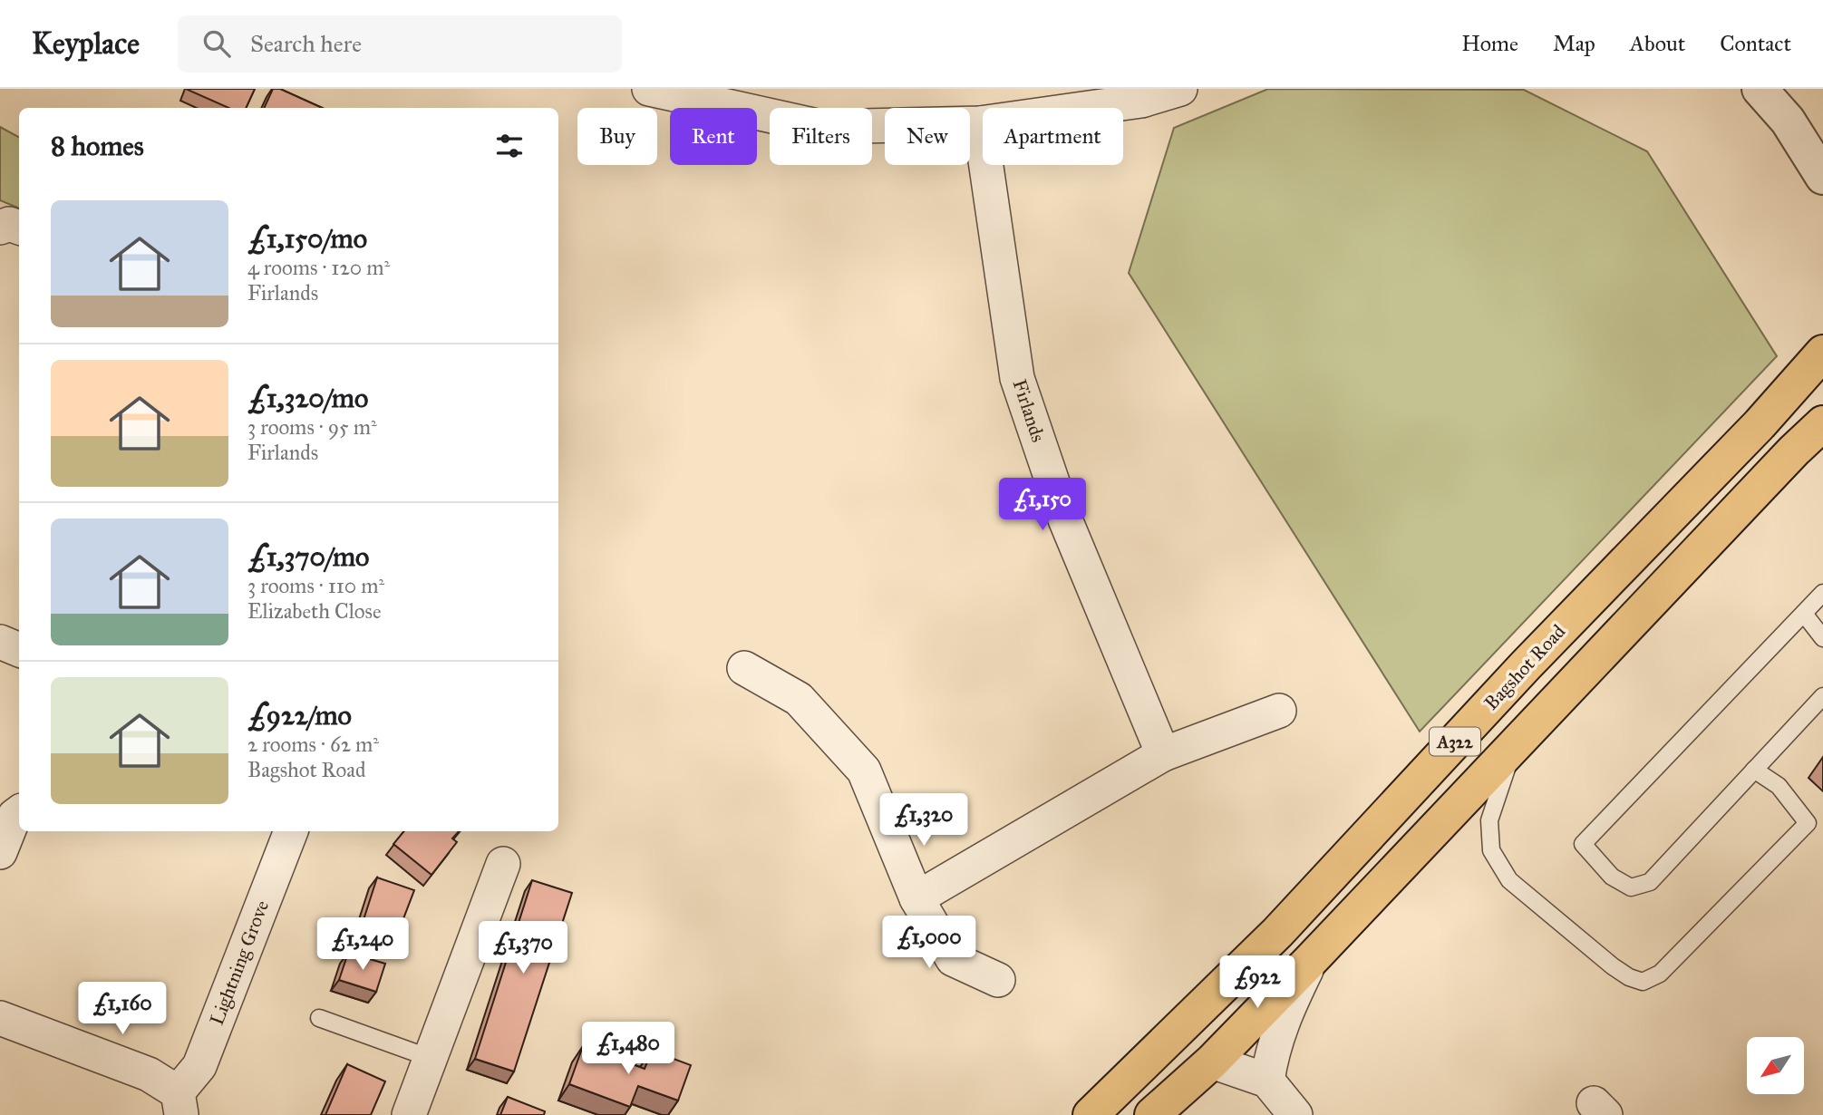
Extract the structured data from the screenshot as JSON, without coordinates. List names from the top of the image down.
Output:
{
  "streets": {
    "highway": ["Bagshot Road", "A322"],
    "street": ["Firlands", "Lightning Grove"]
  },
  "north": "bottom left",
  "page": {
    "header": "Keyplace",
    "search": "Search here",
    "nav": [
      "Home",
      "Map",
      "About",
      "Contact"
    ],
    "chip": [
      "Buy",
      "Rent",
      "Filters",
      "New",
      "Apartment"
    ],
    "heading": "8 homes",
    "list": [
      {
        "name": "£1,150/mo",
        "note": "4 rooms · 120 m² · Firlands"
      },
      {
        "name": "£1,320/mo",
        "note": "3 rooms · 95 m² · Firlands"
      },
      {
        "name": "£1,370/mo",
        "note": "3 rooms · 110 m² · Elizabeth Close"
      },
      {
        "name": "£922/mo",
        "note": "2 rooms · 62 m² · Bagshot Road"
      }
    ],
    "price": [
      "£1,150",
      "£1,320",
      "£1,000",
      "£1,240",
      "£1,370",
      "£922",
      "£1,160",
      "£1,480"
    ]
  }
}
